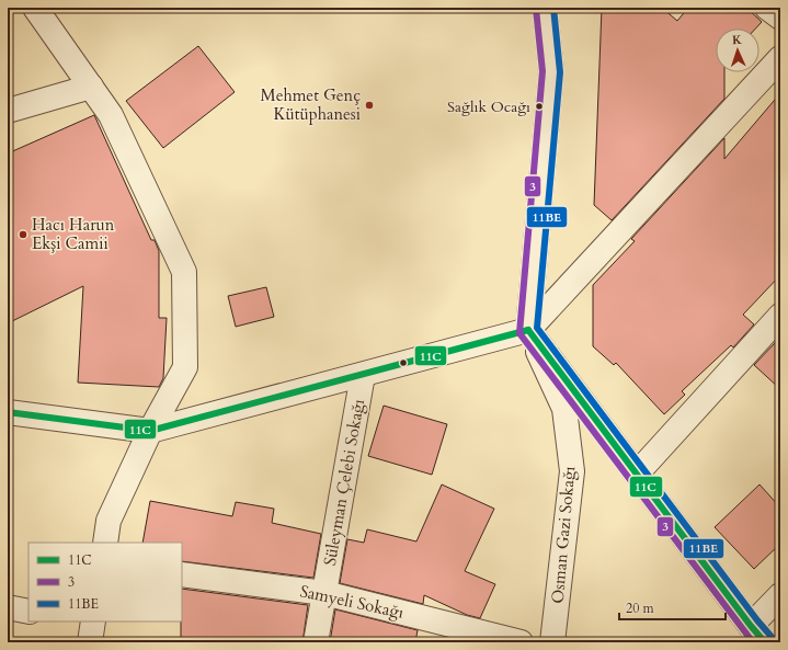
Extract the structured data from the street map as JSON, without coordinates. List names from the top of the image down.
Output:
{
  "streets": {
    "street": ["Süleyman Çelebi Sokağı", "Osman Gazi Sokağı", "Samyeli Sokağı"]
  },
  "crossings": [
    ["Süleyman Çelebi Sokağı", "Samyeli Sokağı"]
  ],
  "places": ["Mehmet Genç Kütüphanesi", "Sağlık Ocağı", "Hacı Harun Ekşi Camii"],
  "lines": ["transit line 11BE", "transit line 3", "transit line 11C"],
  "legend": ["11C", "3", "11BE"],
  "scale_bar": "20 m",
  "north": "top"
}
